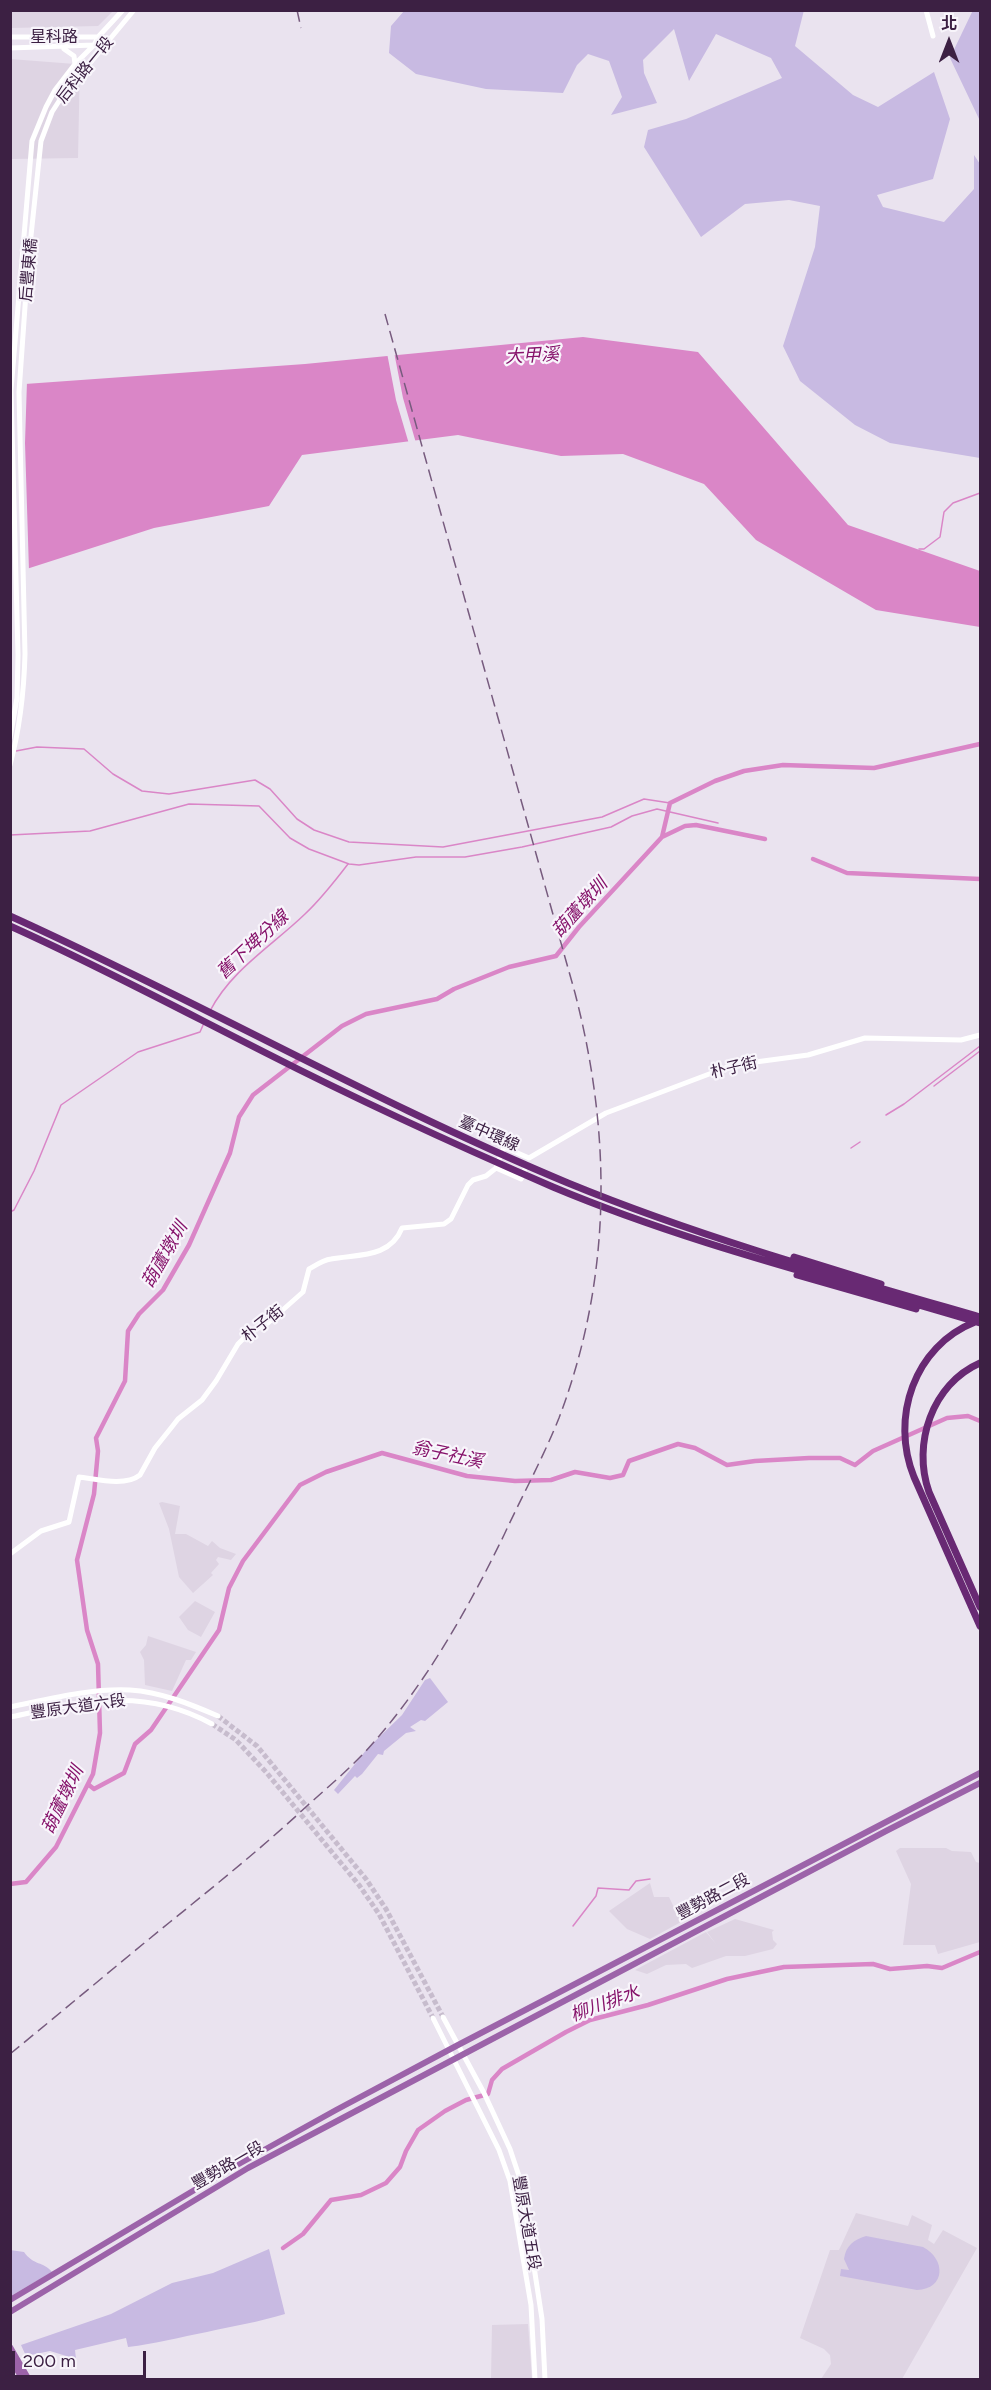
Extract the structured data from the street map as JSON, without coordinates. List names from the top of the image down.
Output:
{
  "streets": {
    "highway": ["臺中環線"],
    "main road": ["豐勢路二段", "豐勢路一段"],
    "street": [
      "星科路",
      "后科路一段",
      "后豐東橋",
      "朴子街",
      "豐原大道六段",
      "豐原大道五段"
    ]
  },
  "crossings": [
    ["星科路", "后科路一段"],
    ["后科路一段", "后豐東橋"],
    ["豐勢路二段", "豐勢路一段"],
    ["豐勢路二段", "豐原大道五段"],
    ["豐勢路一段", "豐原大道五段"]
  ],
  "water": [
    "大甲溪",
    "葫蘆墩圳",
    "舊下埤分線",
    "翁子社溪",
    "柳川排水"
  ],
  "scale_bar": "200 m",
  "north": "top"
}
